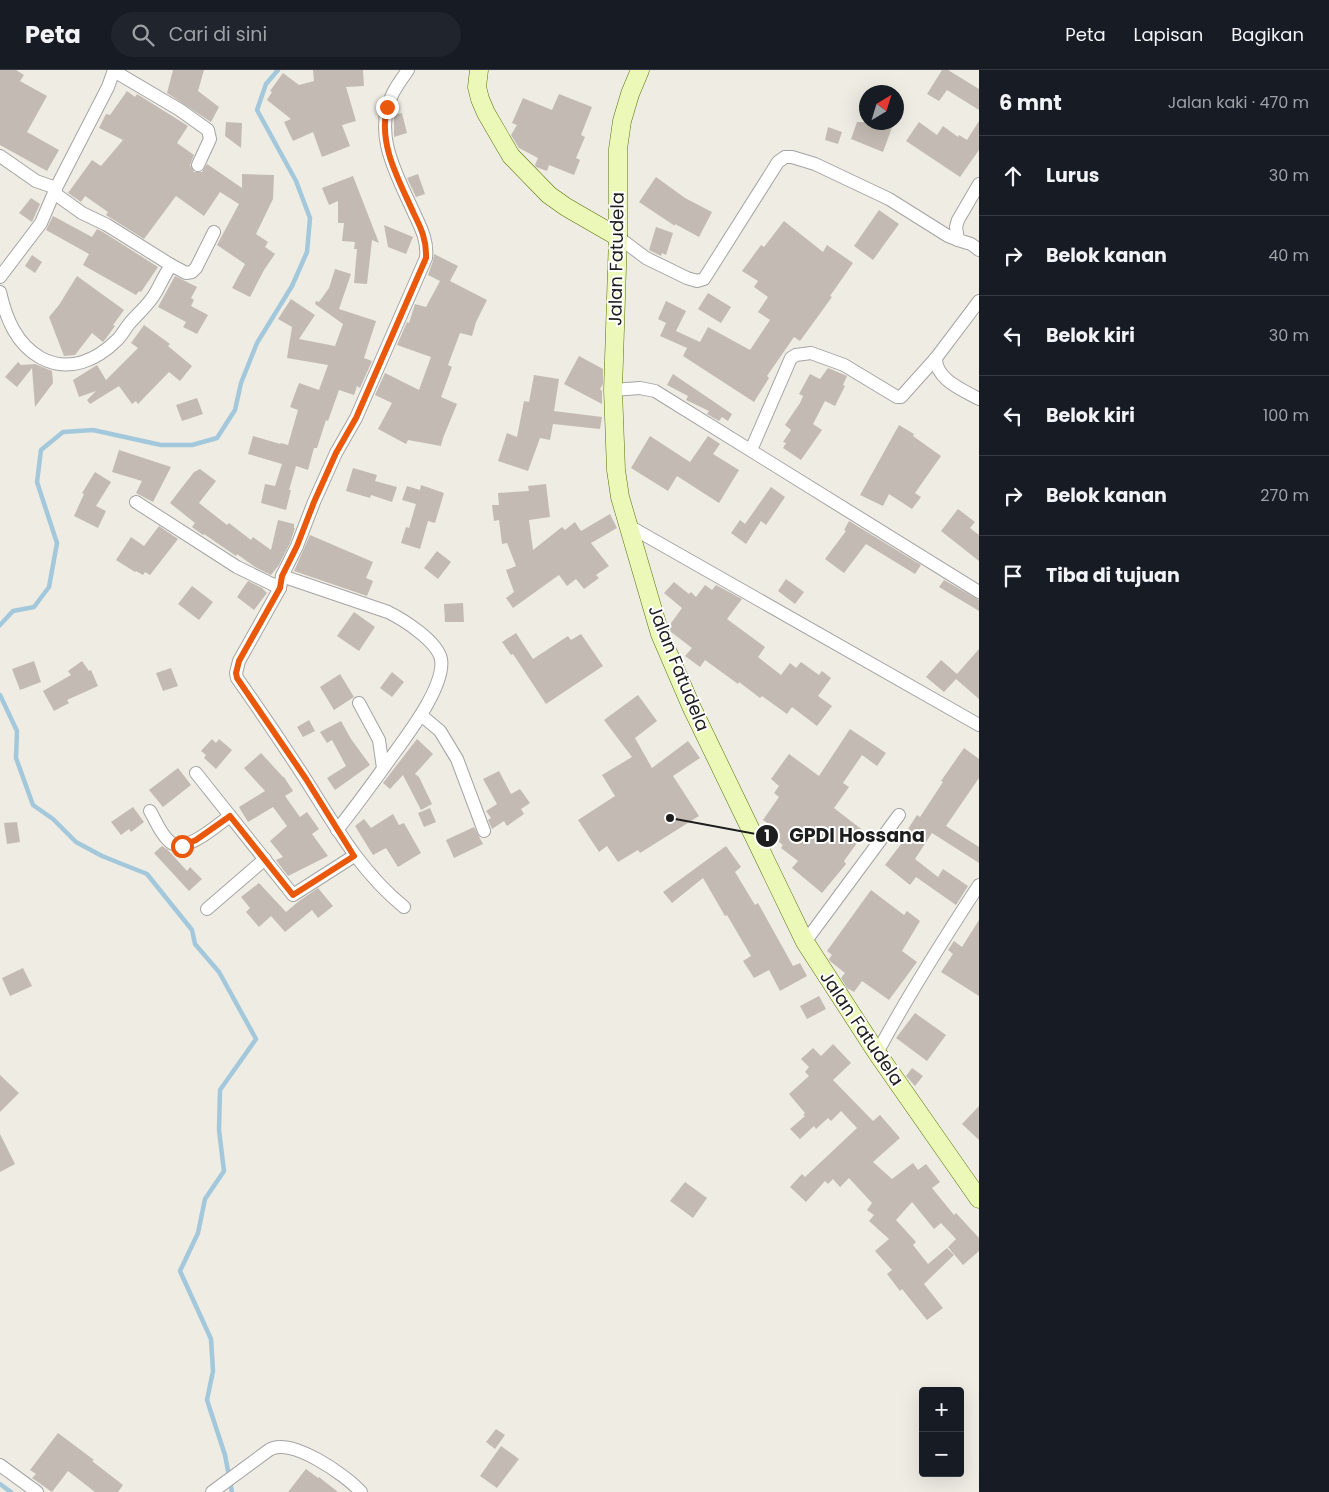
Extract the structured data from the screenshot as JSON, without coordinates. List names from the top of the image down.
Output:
{
  "streets": {
    "street": ["Jalan Fatudela"]
  },
  "places": ["GPDI Hossana"],
  "north": "top right",
  "page": {
    "header": "Peta",
    "search": "Cari di sini",
    "nav": ["Peta", "Lapisan", "Bagikan"],
    "heading": ["6 mnt", "Jalan kaki · 470 m"],
    "list": [
      ["Lurus", "30 m"],
      ["Belok kanan", "40 m"],
      ["Belok kiri", "30 m"],
      ["Belok kiri", "100 m"],
      ["Belok kanan", "270 m"],
      "Tiba di tujuan"
    ],
    "map_buttons": ["+", "−"]
  }
}
